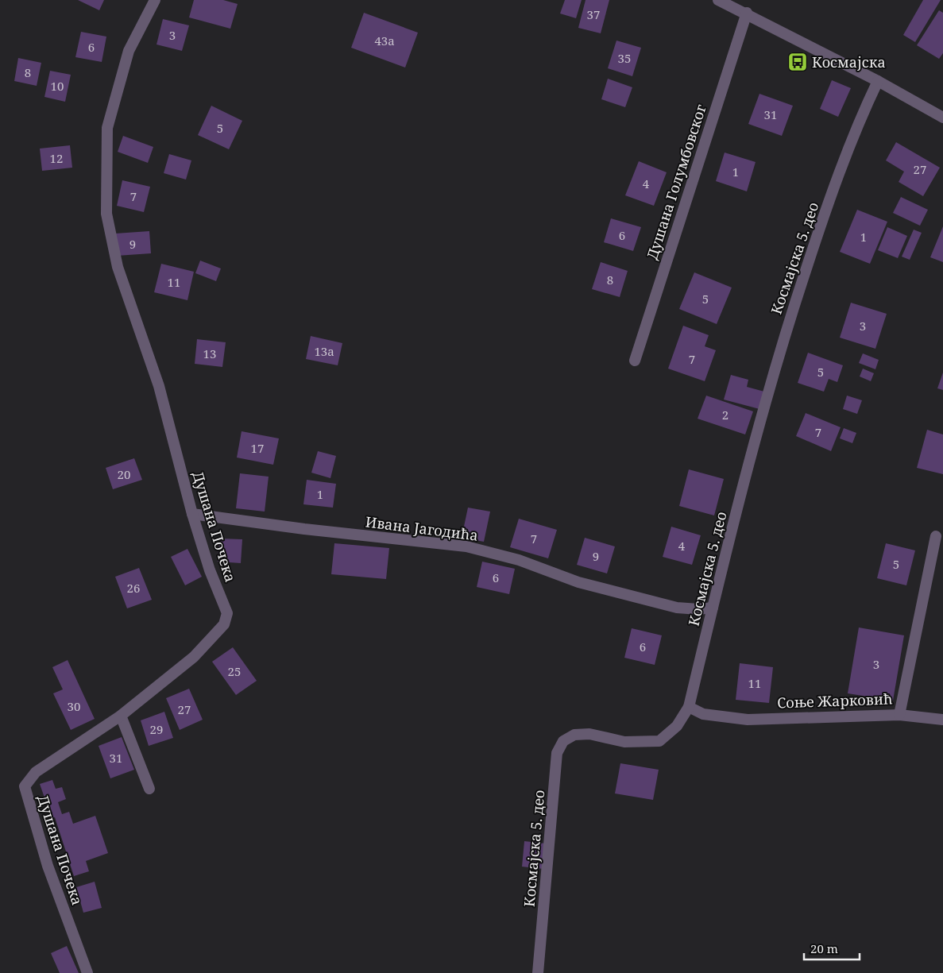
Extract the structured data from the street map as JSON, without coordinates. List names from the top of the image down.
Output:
{
  "streets": {
    "street": [
      "Душана Голумбовског",
      "Космајска 5. део",
      "Душана Почека",
      "Ивана Јагодића",
      "Соње Жарковић"
    ]
  },
  "crossings": [
    ["Космајска 5. део", "Ивана Јагодића"],
    ["Космајска 5. део", "Соње Жарковић"],
    ["Душана Почека", "Ивана Јагодића"]
  ],
  "places": {
    "bus stop": ["Космајска"]
  },
  "house_numbers": [
    "37",
    "3",
    "43a",
    "6",
    "35",
    "8",
    "10",
    "31",
    "5",
    "12",
    "27",
    "1",
    "4",
    "7",
    "6",
    "1",
    "9",
    "8",
    "11",
    "5",
    "3",
    "13a",
    "13",
    "7",
    "5",
    "2",
    "7",
    "17",
    "20",
    "1",
    "7",
    "4",
    "9",
    "5",
    "6",
    "26",
    "6",
    "3",
    "25",
    "11",
    "30",
    "27",
    "29",
    "31"
  ],
  "scale_bar": "20 m"
}
